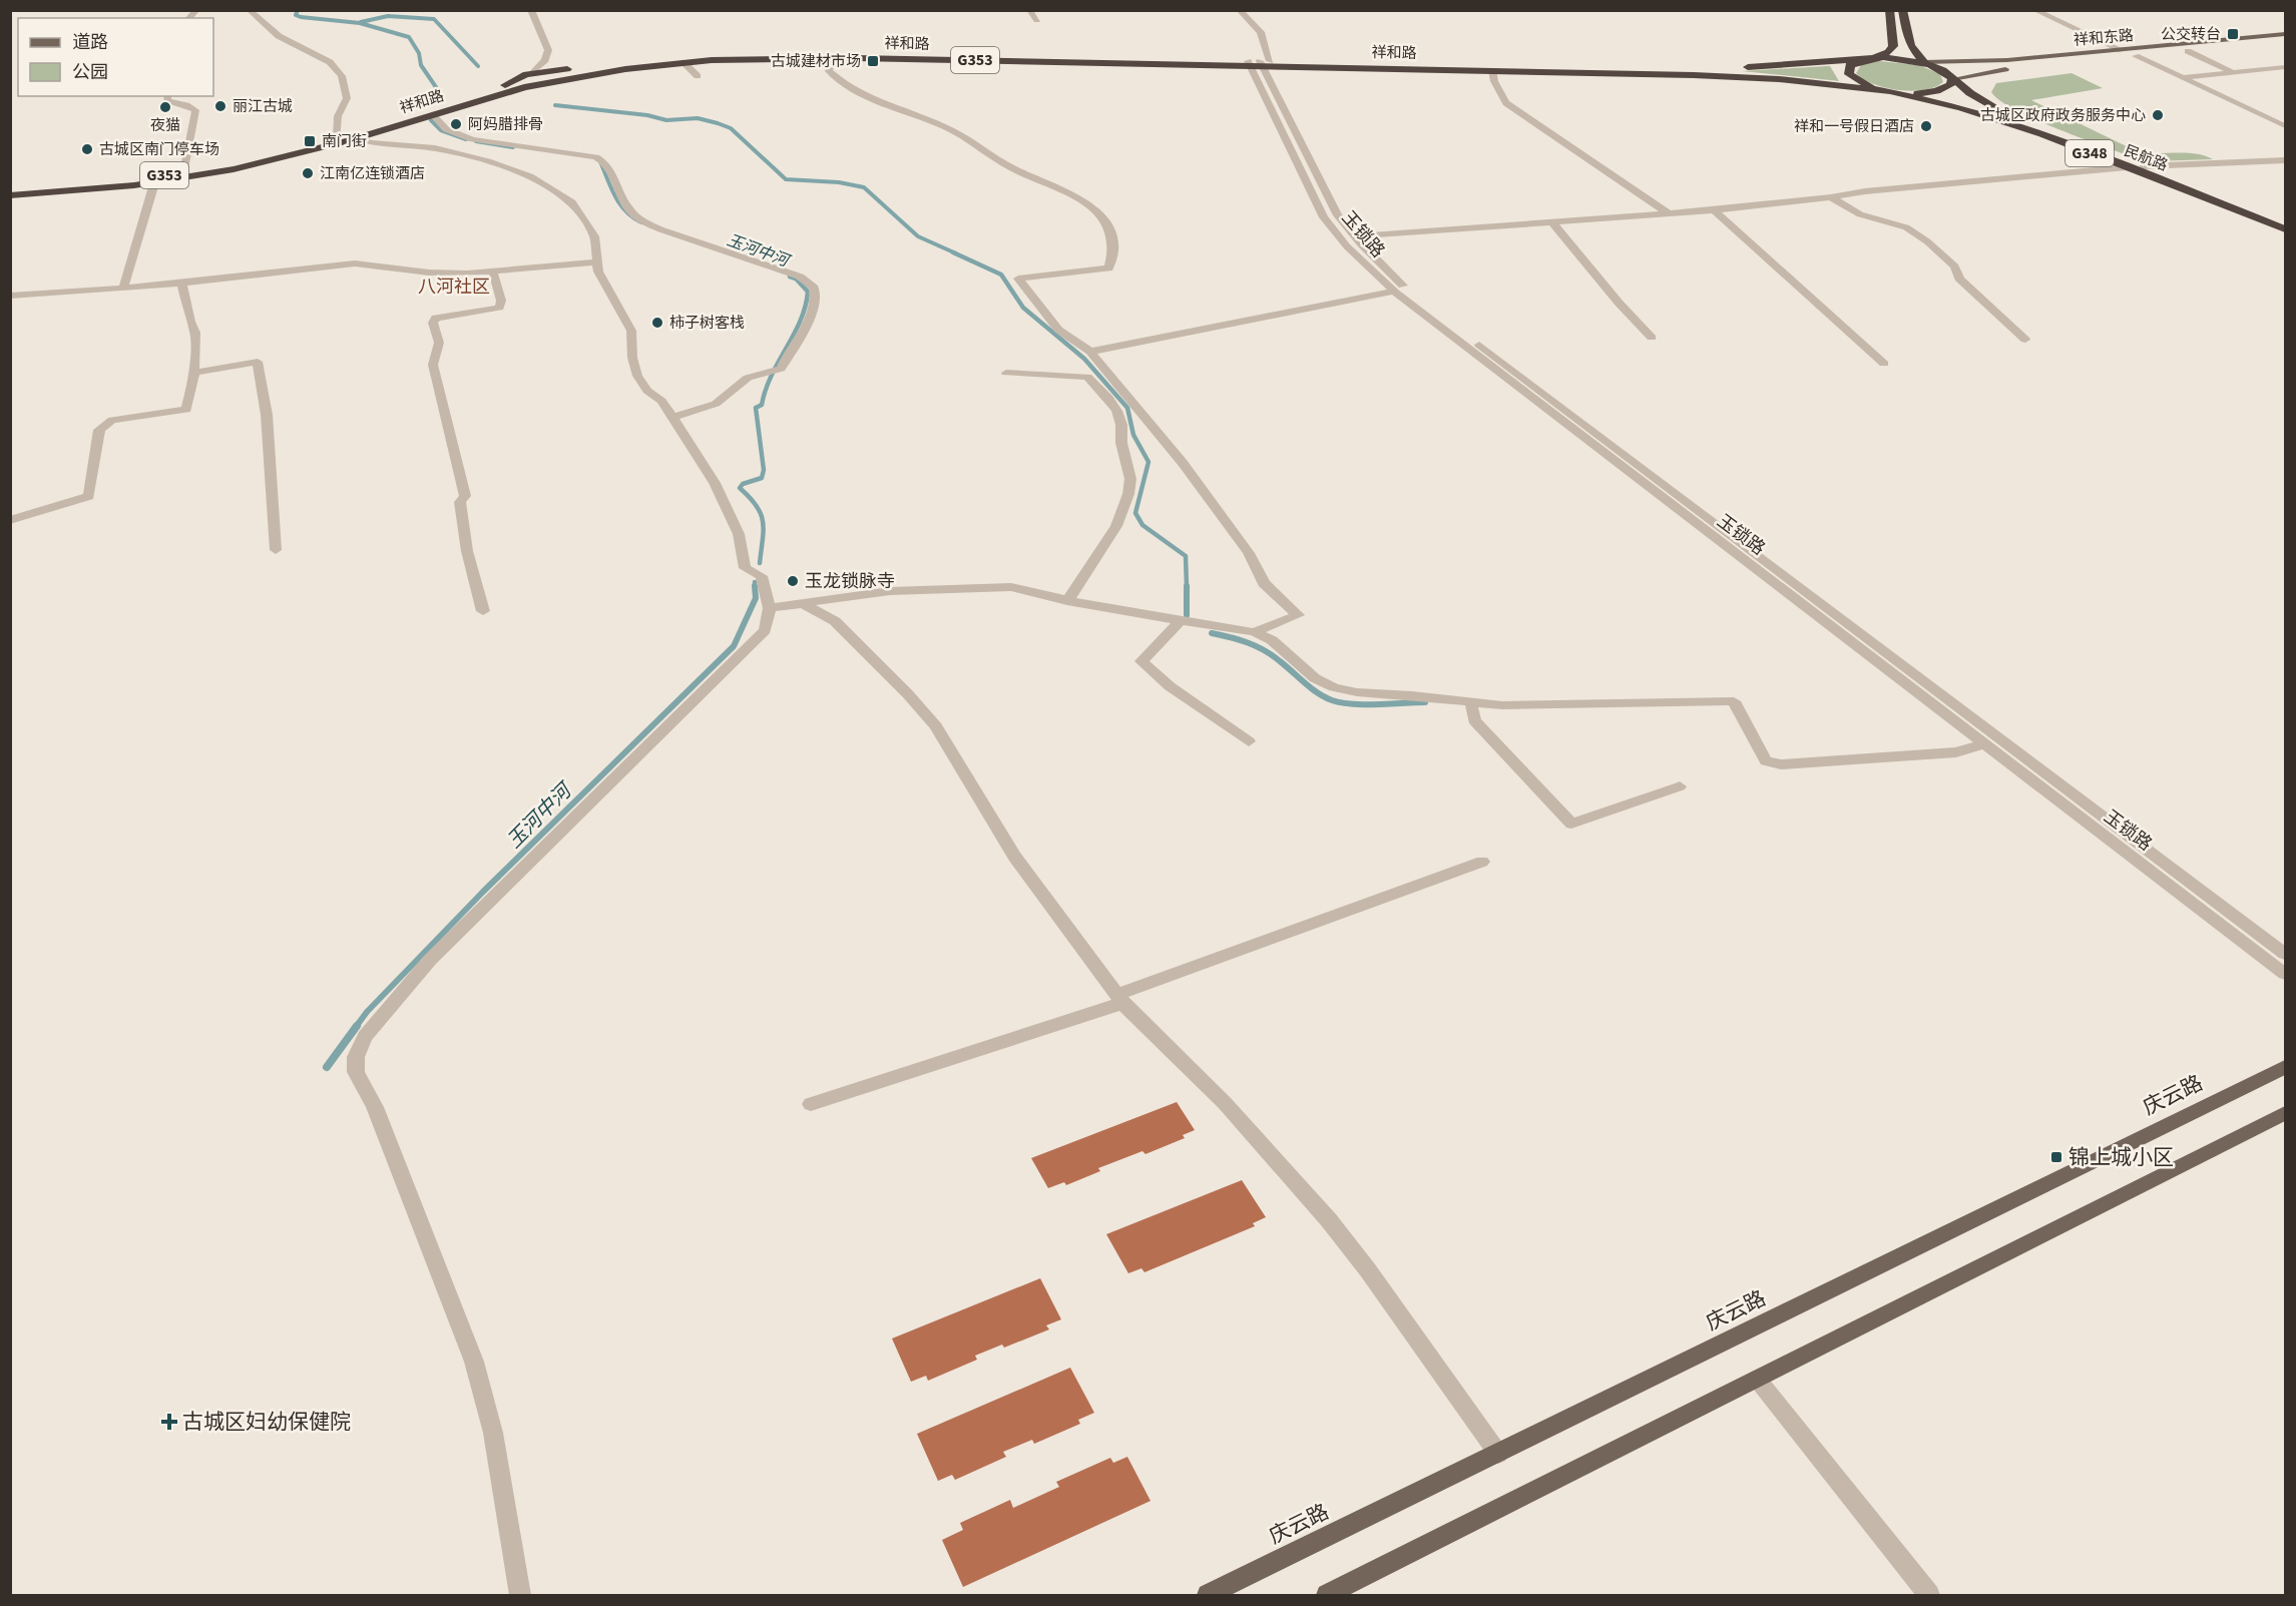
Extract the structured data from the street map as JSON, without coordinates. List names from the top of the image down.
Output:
{
  "streets": {
    "highway": [
      "祥和路",
      "G353",
      "G348",
      "民航路"
    ],
    "main road": ["祥和东路", "庆云路"],
    "street": ["玉锁路"]
  },
  "crossings": [
    ["祥和东路", "G348"],
    ["祥和东路", "民航路"],
    ["祥和路", "G348"],
    ["祥和路", "民航路"],
    ["祥和路", "玉锁路"],
    ["G348", "民航路"]
  ],
  "districts": ["八河社区"],
  "water": ["玉河中河"],
  "places": {
    "transit": [
      "公交转台",
      "古城建材市场",
      "南门街",
      "锦上城小区"
    ],
    "other": [
      "丽江古城",
      "夜猫",
      "古城区政府政务服务中心",
      "阿妈腊排骨",
      "祥和一号假日酒店",
      "古城区南门停车场",
      "江南亿连锁酒店",
      "柿子树客栈",
      "玉龙锁脉寺"
    ],
    "health": ["古城区妇幼保健院"]
  },
  "legend": ["道路", "公园"]
}
